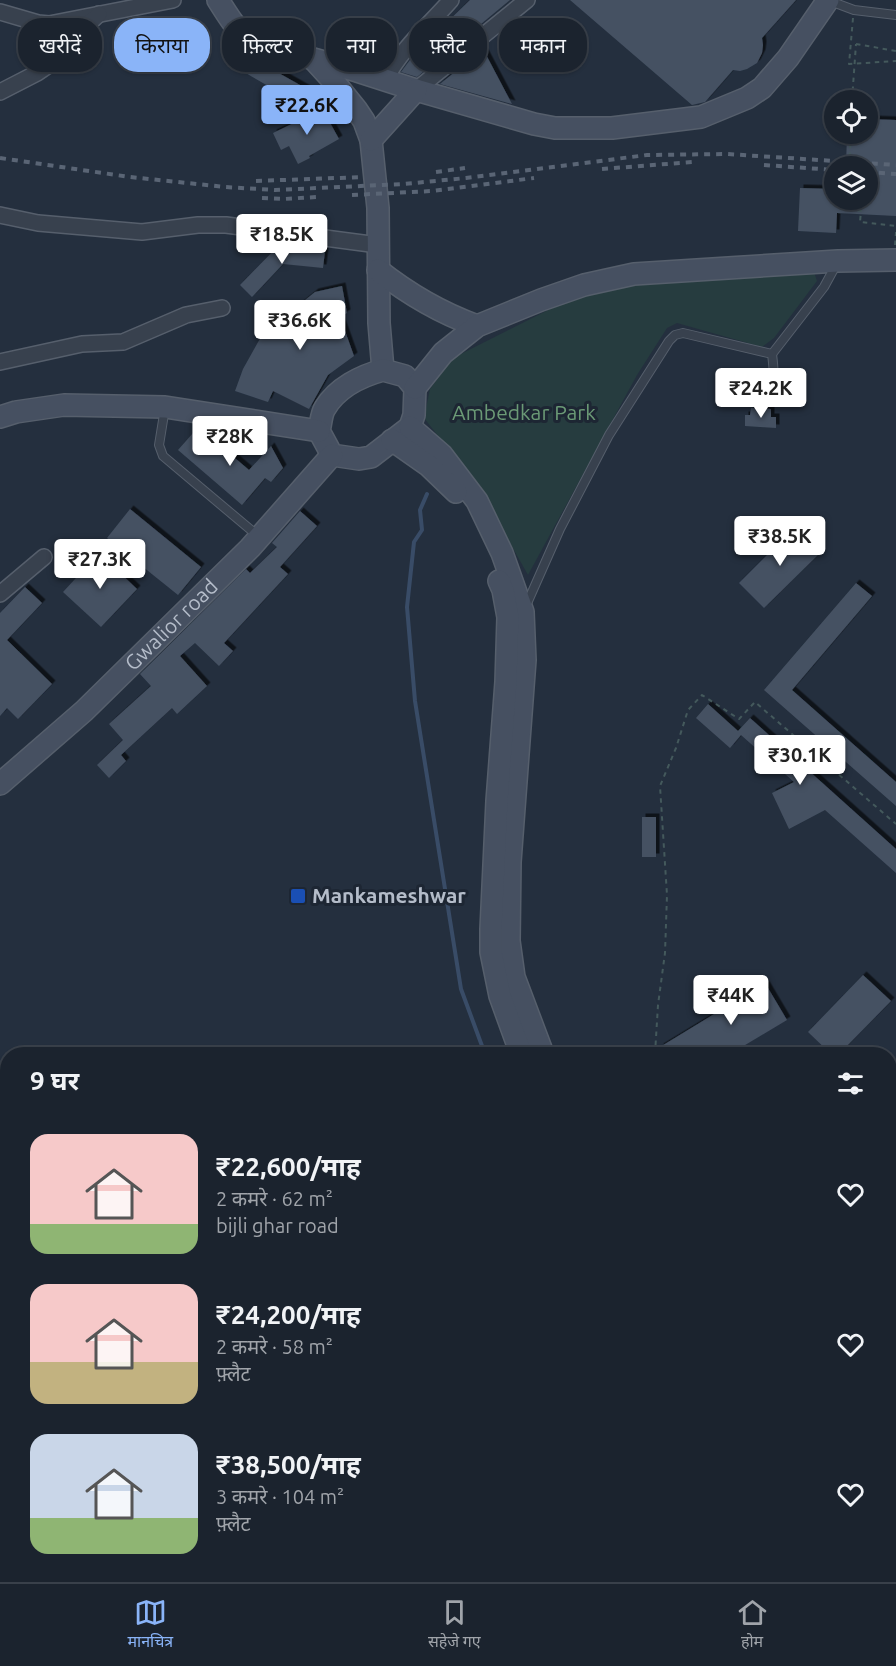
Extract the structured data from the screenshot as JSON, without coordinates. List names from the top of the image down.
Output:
{
  "streets": {
    "main road": ["Gwalior road"]
  },
  "parks": ["Ambedkar Park"],
  "places": {
    "transit": ["Mankameshwar"]
  },
  "page": {
    "chip": [
      "खरीदें",
      "किराया",
      "फ़िल्टर",
      "नया",
      "फ़्लैट",
      "मकान"
    ],
    "price": [
      "₹22.6K",
      "₹18.5K",
      "₹36.6K",
      "₹24.2K",
      "₹28K",
      "₹38.5K",
      "₹27.3K",
      "₹30.1K",
      "₹44K"
    ],
    "heading": "9 घर",
    "list": [
      {
        "name": "₹22,600/माह",
        "note": "2 कमरे · 62 m² · bijli ghar road"
      },
      {
        "name": "₹24,200/माह",
        "note": "2 कमरे · 58 m² · फ़्लैट"
      },
      {
        "name": "₹38,500/माह",
        "note": "3 कमरे · 104 m² · फ़्लैट"
      }
    ],
    "tabs": ["मानचित्र", "सहेजे गए", "होम"]
  }
}
